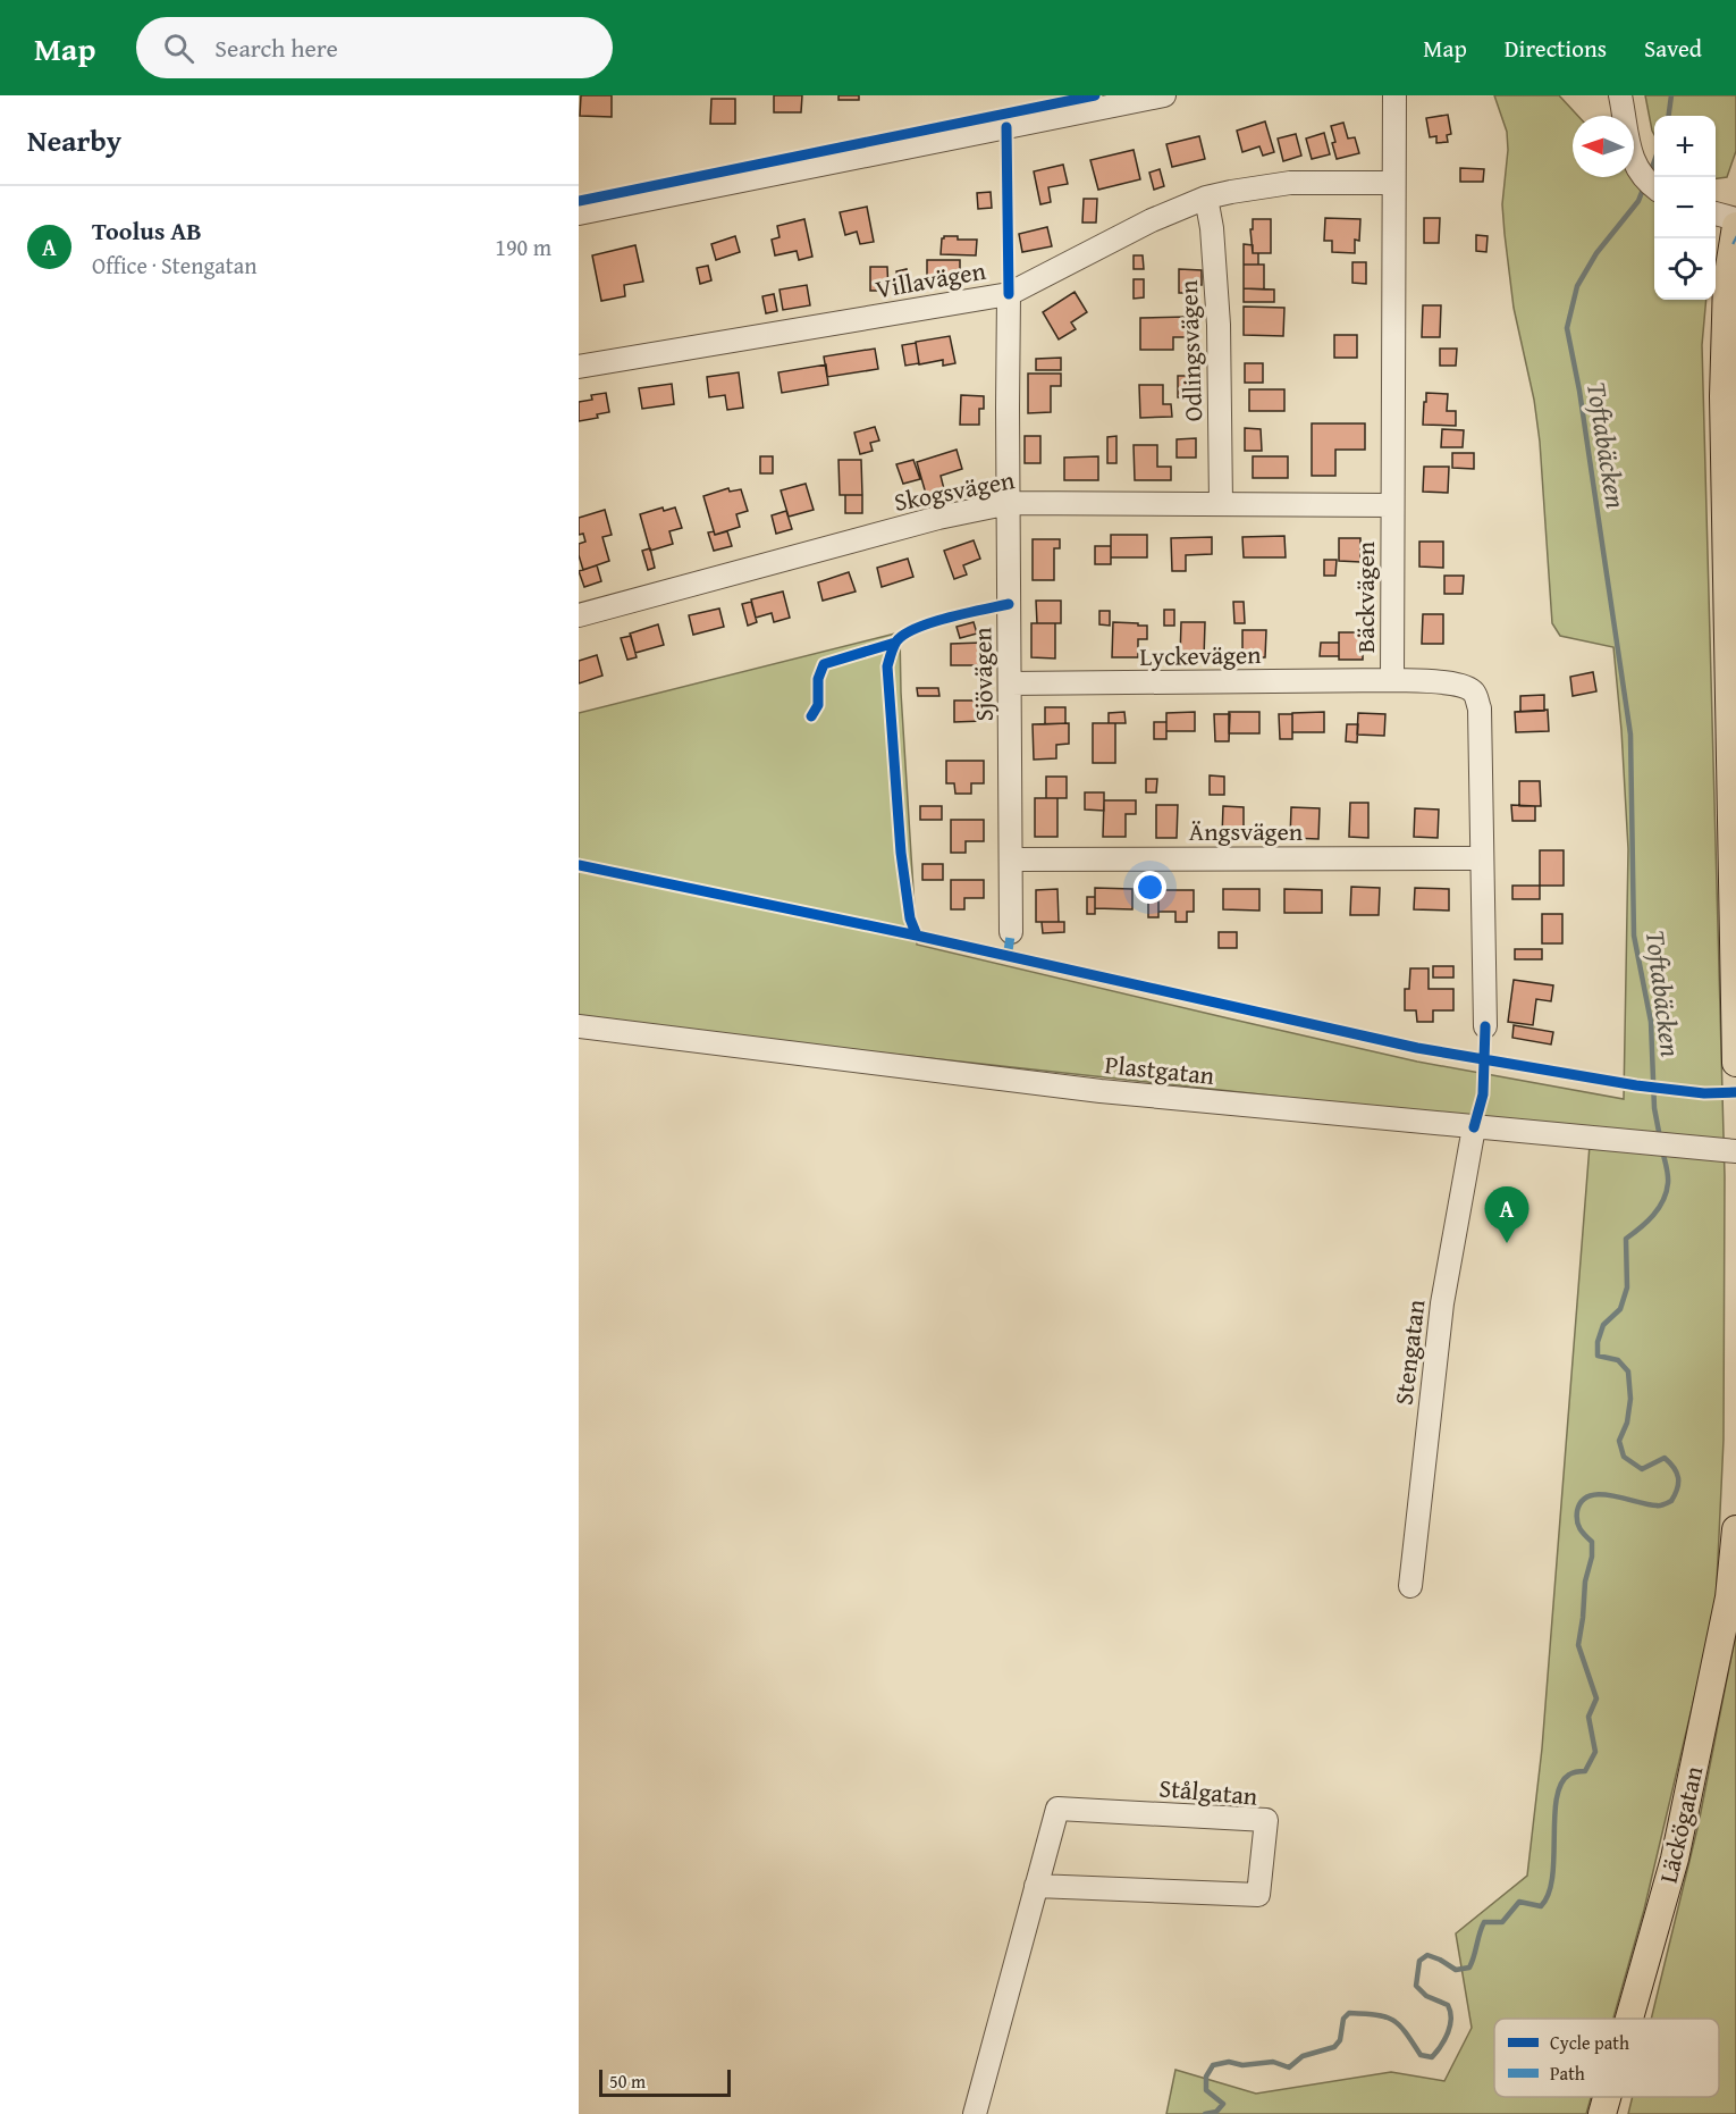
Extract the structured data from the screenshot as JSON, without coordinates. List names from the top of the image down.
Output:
{
  "streets": {
    "main road": ["Läckögatan"],
    "street": [
      "Villavägen",
      "Odlingsvägen",
      "Skogsvägen",
      "Bäckvägen",
      "Lyckevägen",
      "Sjövägen",
      "Ängsvägen",
      "Plastgatan",
      "Stengatan",
      "Stålgatan"
    ]
  },
  "crossings": [
    ["Villavägen", "Odlingsvägen"],
    ["Villavägen", "Bäckvägen"],
    ["Villavägen", "Sjövägen"],
    ["Odlingsvägen", "Skogsvägen"],
    ["Skogsvägen", "Bäckvägen"],
    ["Skogsvägen", "Sjövägen"],
    ["Bäckvägen", "Lyckevägen"],
    ["Bäckvägen", "Ängsvägen"],
    ["Lyckevägen", "Sjövägen"],
    ["Sjövägen", "Ängsvägen"],
    ["Plastgatan", "Stengatan"]
  ],
  "water": ["Toftabäcken"],
  "legend": ["Cycle path", "Path"],
  "scale_bar": "50 m",
  "north": "left",
  "page": {
    "header": "Map",
    "search": "Search here",
    "nav": ["Map", "Directions", "Saved"],
    "heading": "Nearby",
    "map_buttons": ["+", "−"],
    "list": [
      {
        "mark": "A",
        "name": "Toolus AB",
        "note": "Office · Stengatan",
        "value": "190 m"
      }
    ],
    "pins": "A",
    "scale": "50 m"
  }
}
